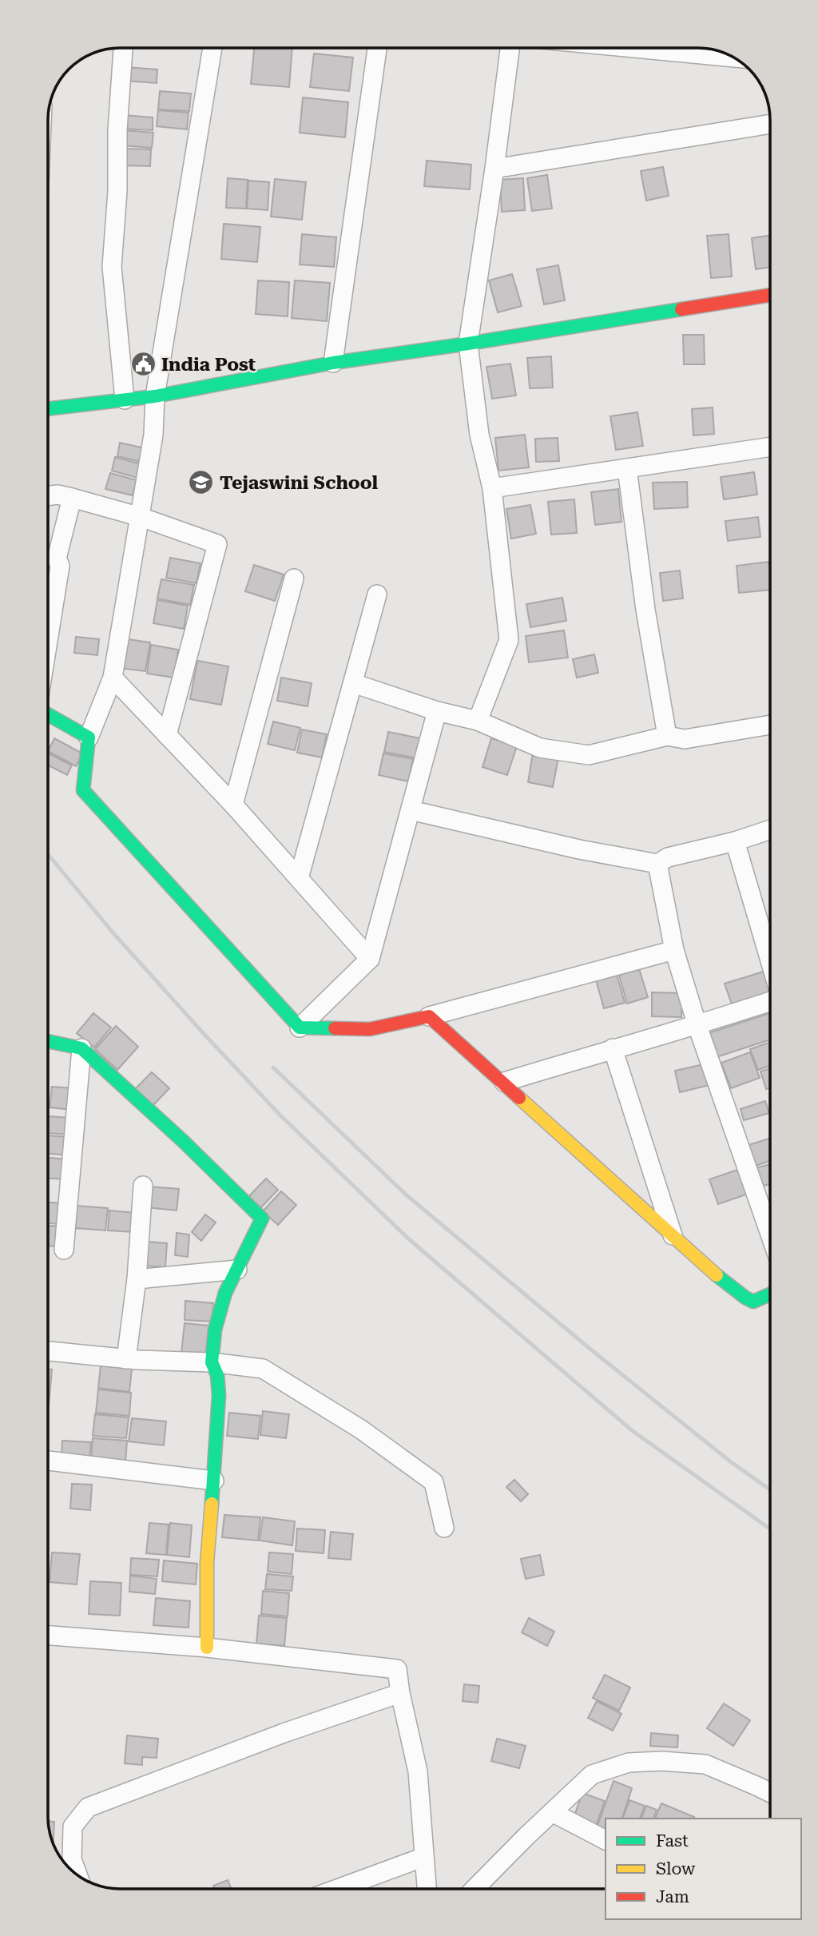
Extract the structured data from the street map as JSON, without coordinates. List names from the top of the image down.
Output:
{
  "places": {
    "public building": ["India Post"],
    "school or university": ["Tejaswini School"]
  },
  "legend": ["Fast", "Slow", "Jam"]
}
